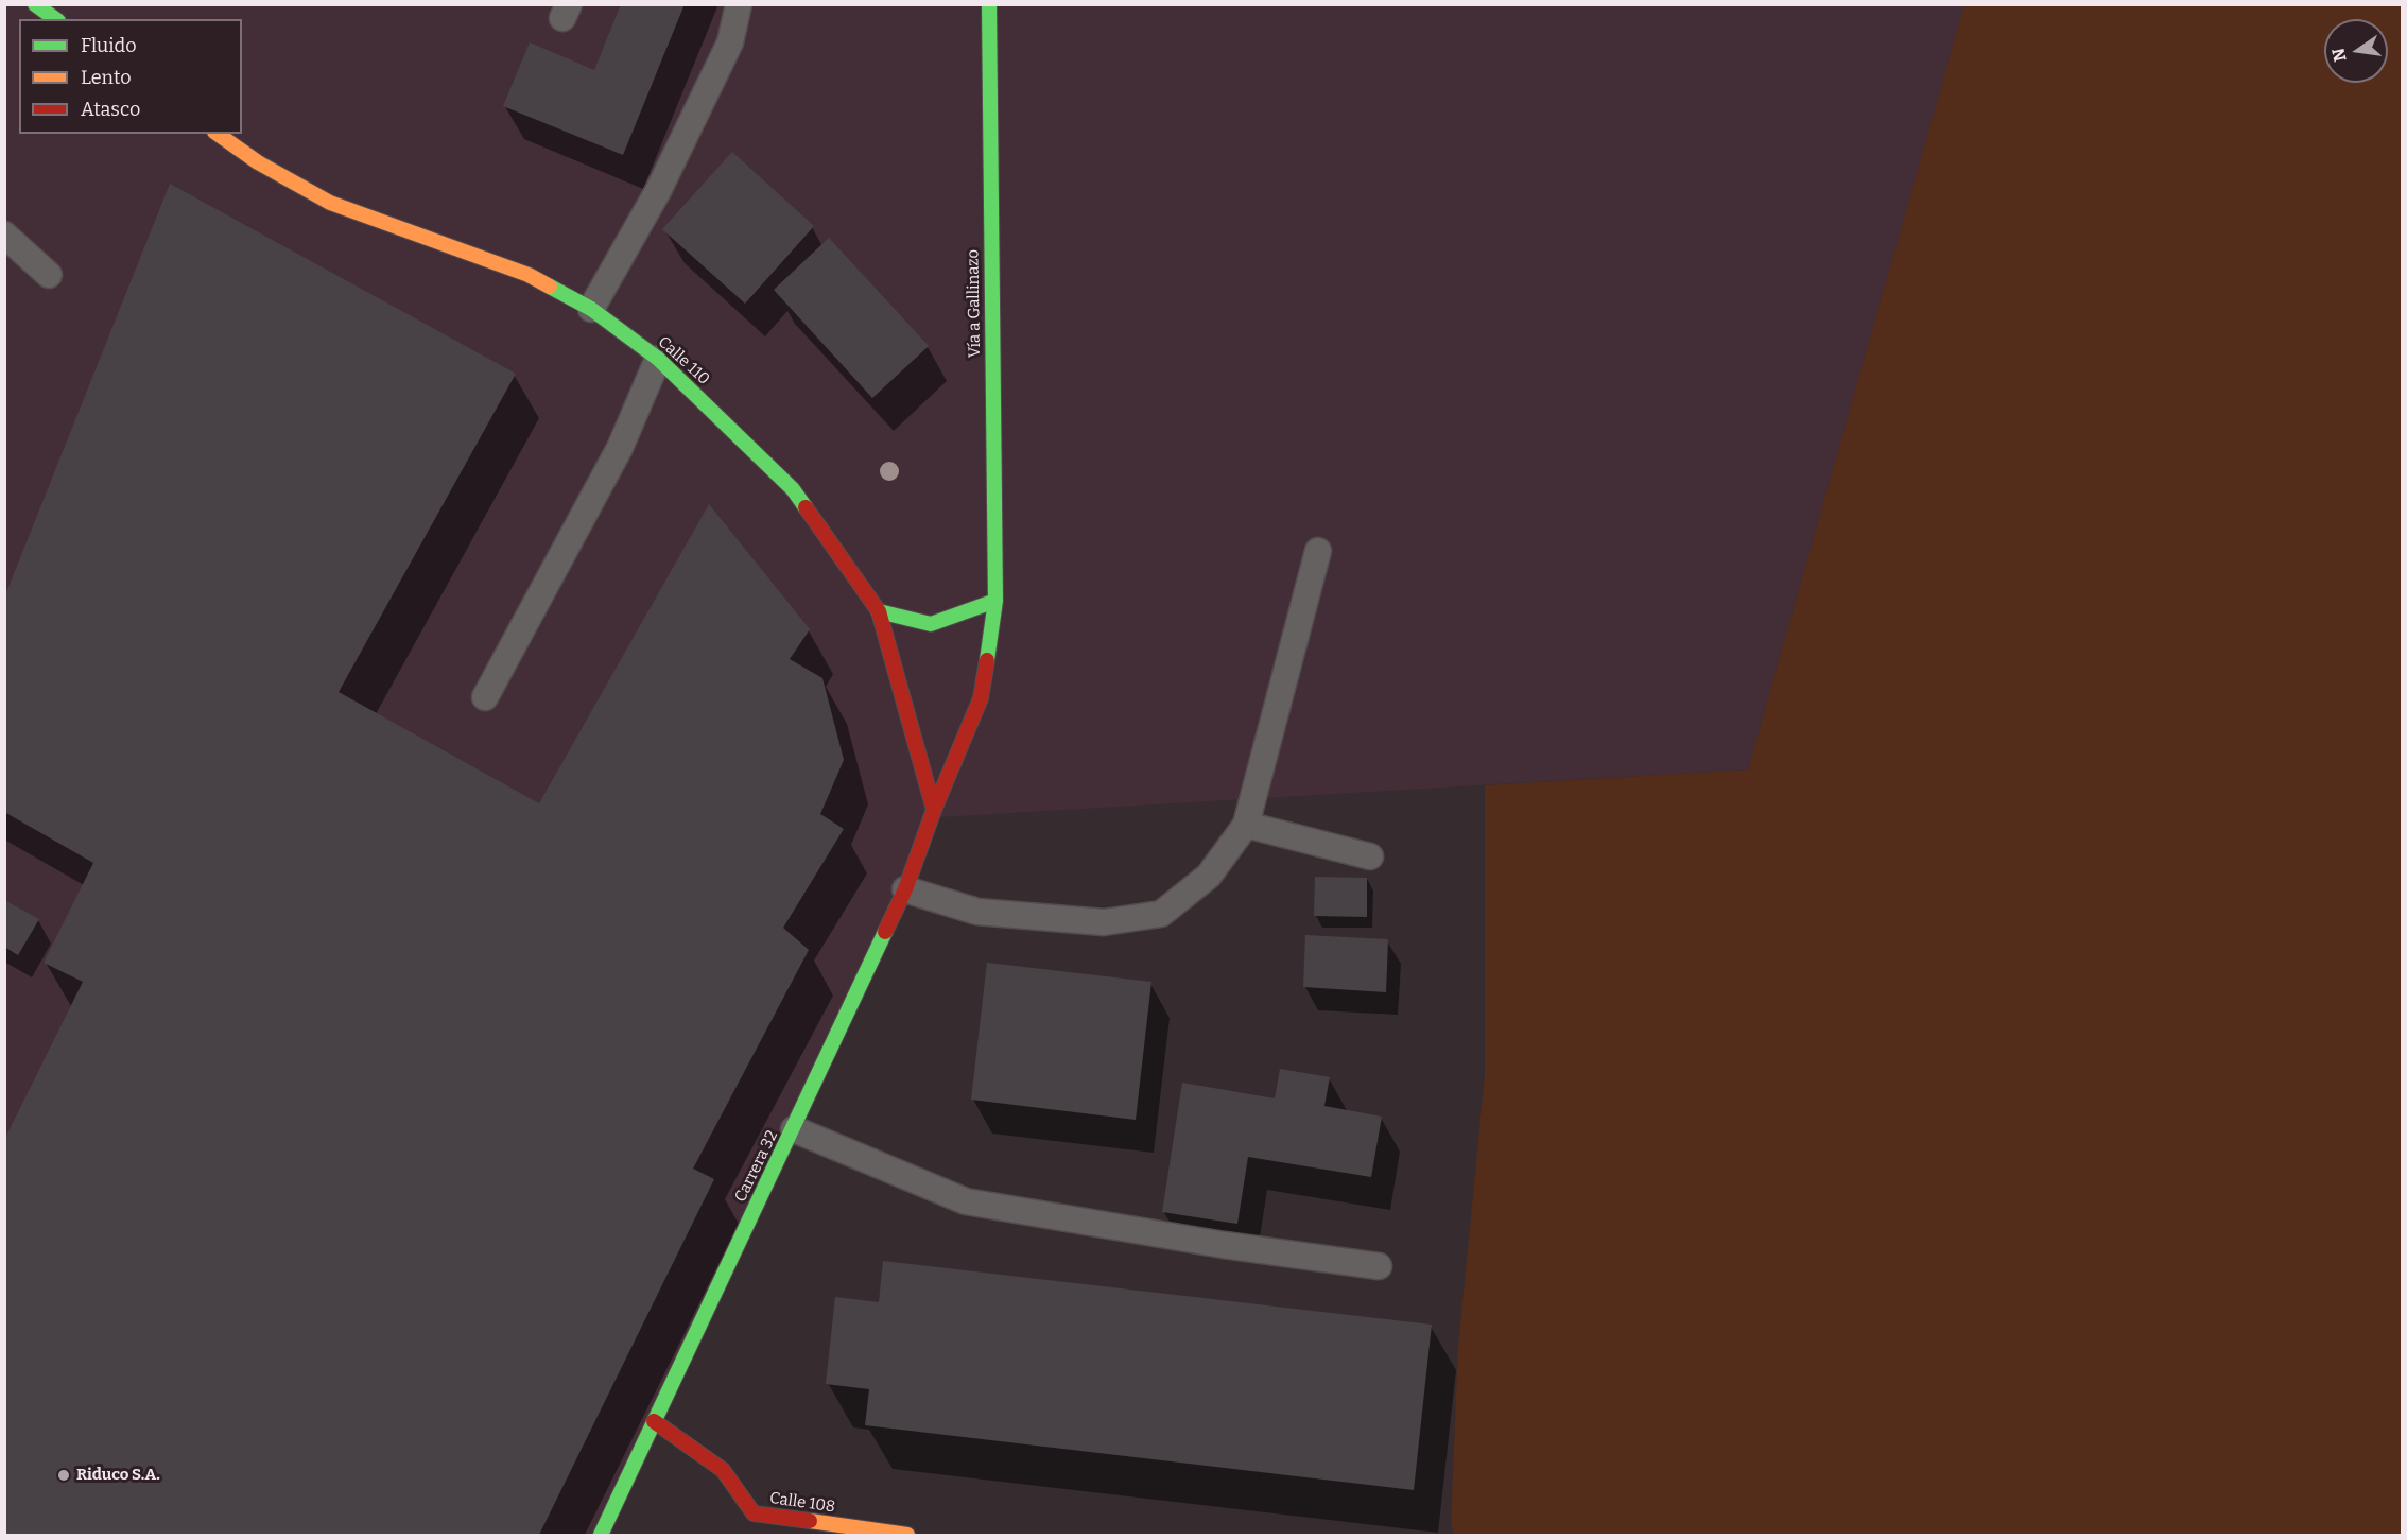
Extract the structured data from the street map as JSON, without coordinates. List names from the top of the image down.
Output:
{
  "streets": {
    "main road": [
      "Vía a Gallinazo",
      "Calle 110",
      "Carrera 32",
      "Calle 108"
    ]
  },
  "crossings": [
    ["Vía a Gallinazo", "Calle 110"],
    ["Vía a Gallinazo", "Carrera 32"],
    ["Calle 110", "Carrera 32"],
    ["Carrera 32", "Calle 108"]
  ],
  "places": ["Riduco S.A."],
  "legend": ["Fluido", "Lento", "Atasco"],
  "north": "left"
}
